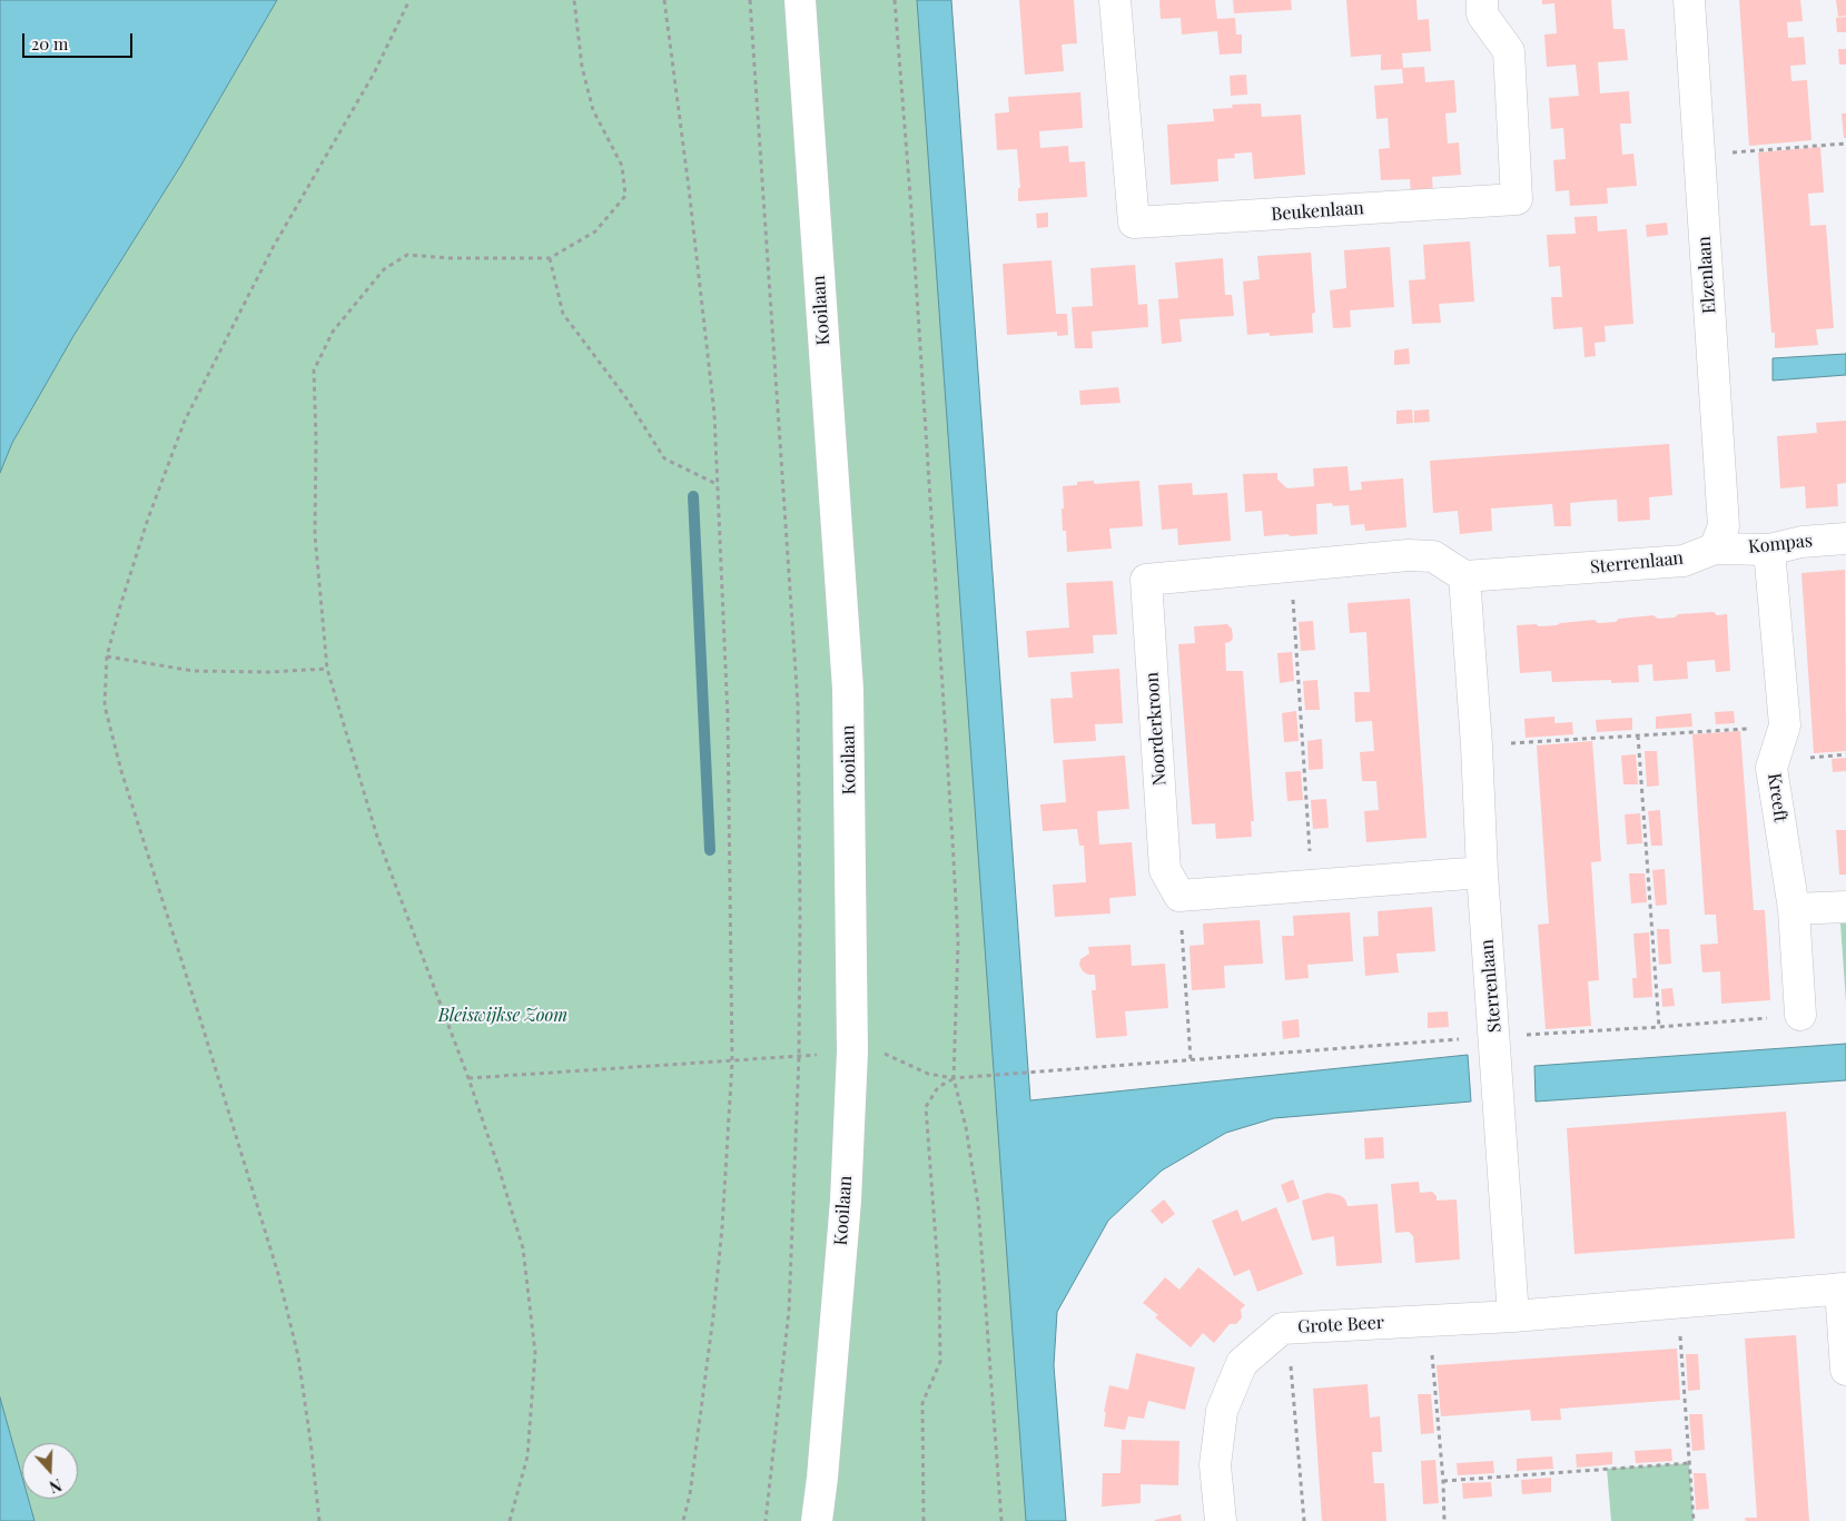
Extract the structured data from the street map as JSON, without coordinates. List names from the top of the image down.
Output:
{
  "streets": {
    "street": [
      "Beukenlaan",
      "Elzenlaan",
      "Kooilaan",
      "Kompas",
      "Sterrenlaan",
      "Noorderkroon",
      "Kreeft",
      "Grote Beer"
    ]
  },
  "crossings": [
    ["Elzenlaan", "Kompas"],
    ["Elzenlaan", "Sterrenlaan"],
    ["Kompas", "Sterrenlaan"],
    ["Kompas", "Kreeft"],
    ["Sterrenlaan", "Noorderkroon"],
    ["Sterrenlaan", "Grote Beer"]
  ],
  "parks": ["Bleiswijkse Zoom"],
  "scale_bar": "20 m",
  "north": "bottom"
}
